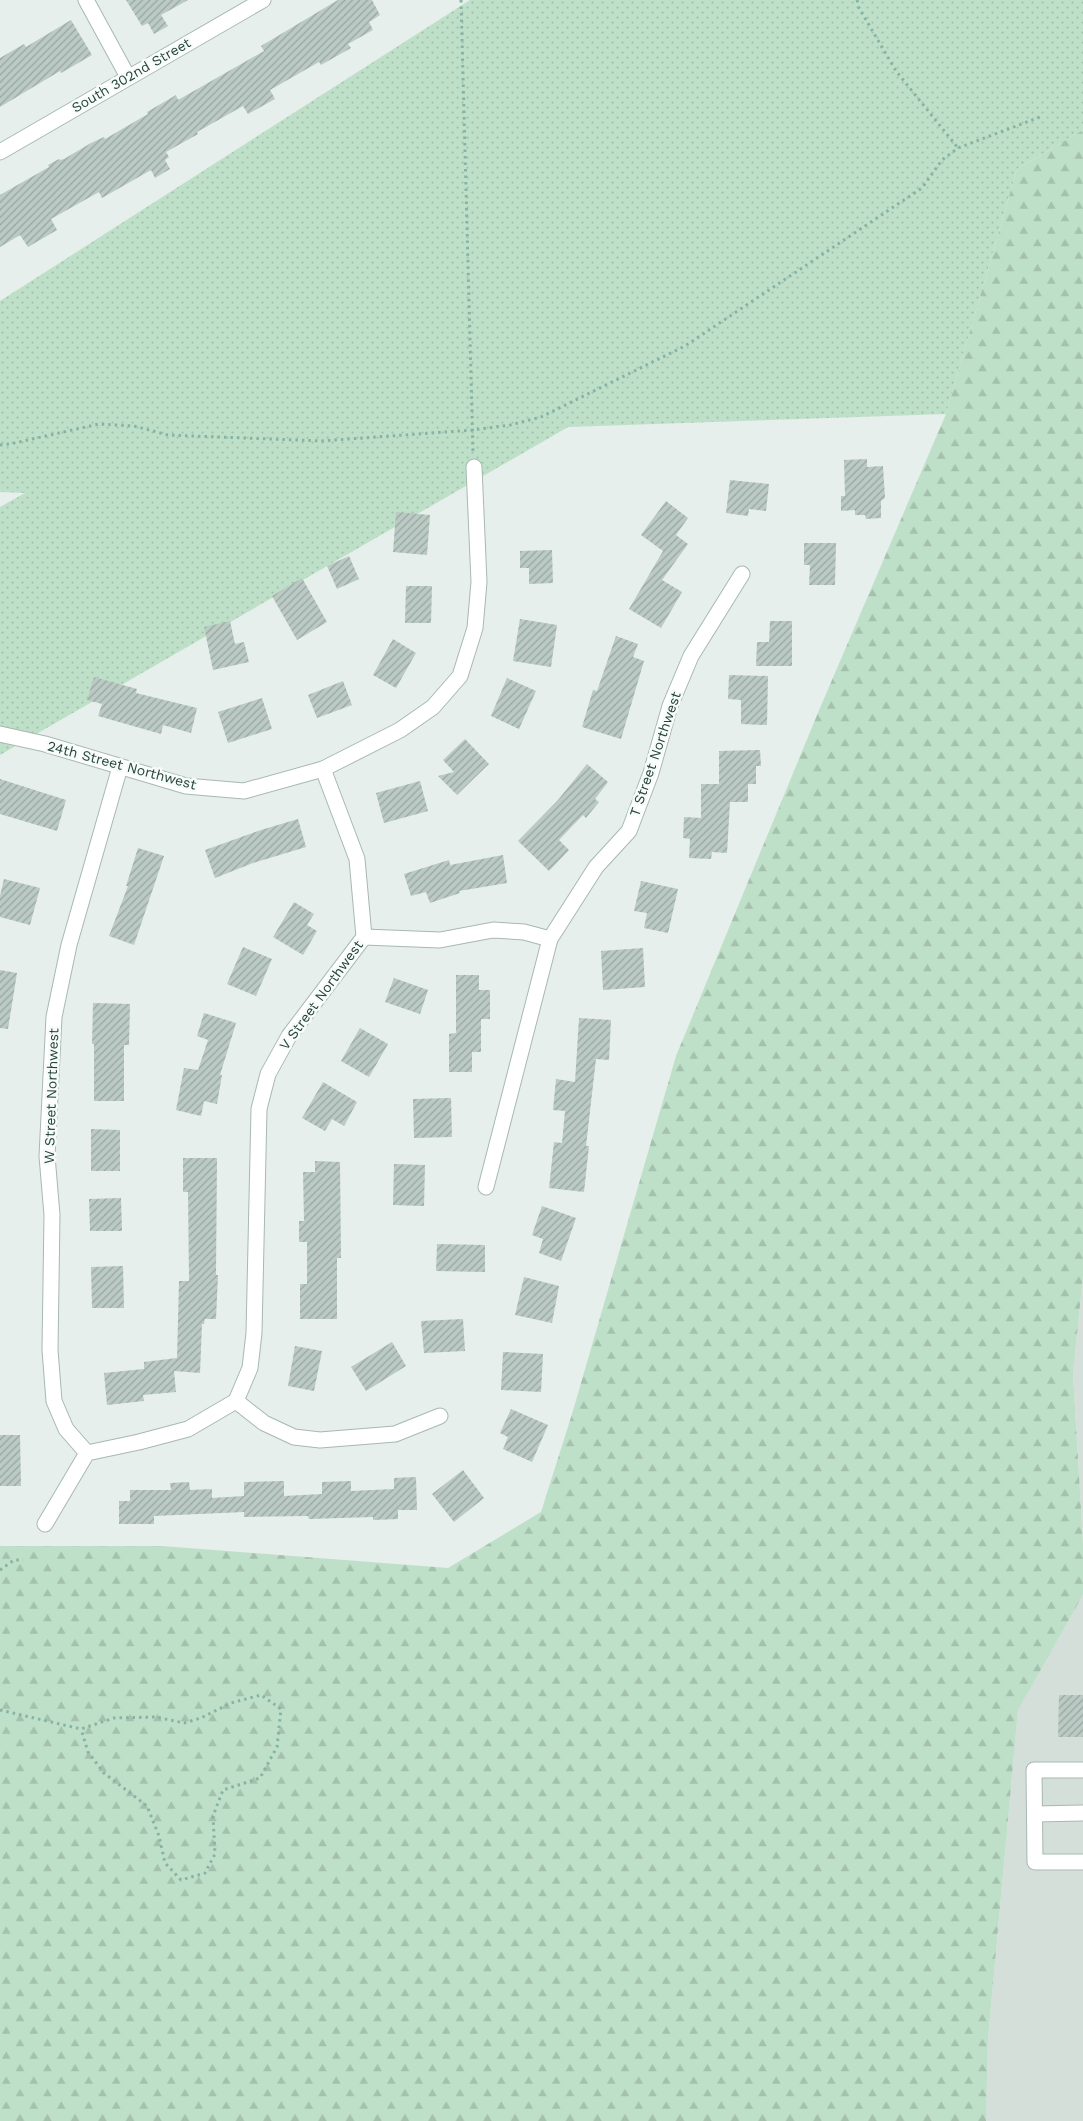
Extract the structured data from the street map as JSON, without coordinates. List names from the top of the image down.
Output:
{
  "streets": {
    "street": [
      "South 302nd Street",
      "T Street Northwest",
      "24th Street Northwest",
      "V Street Northwest",
      "W Street Northwest"
    ]
  },
  "crossings": [
    ["24th Street Northwest", "V Street Northwest"],
    ["24th Street Northwest", "W Street Northwest"]
  ]
}
